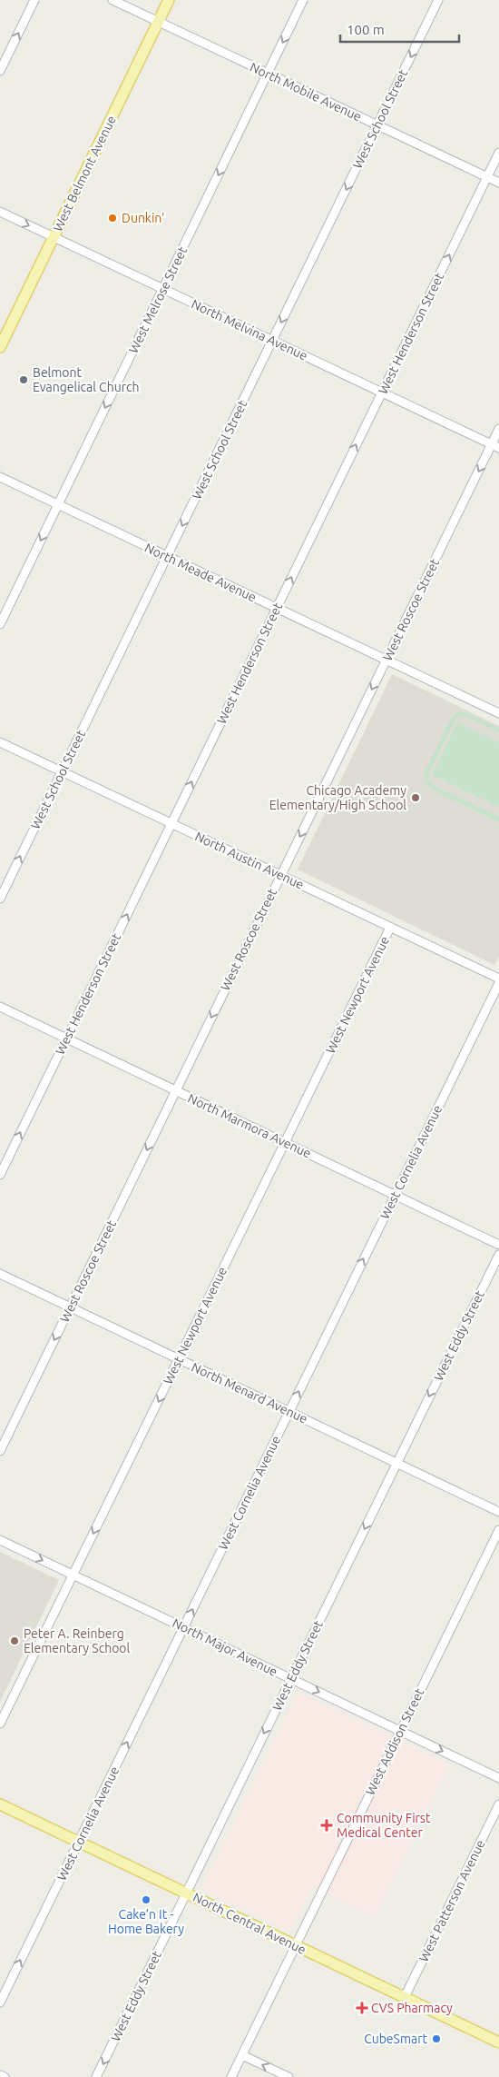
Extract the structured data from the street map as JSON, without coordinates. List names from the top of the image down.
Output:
{
  "streets": {
    "main road": ["West Belmont Avenue", "North Central Avenue"],
    "street": [
      "North Mobile Avenue",
      "West School Street",
      "West Melrose Street",
      "North Melvina Avenue",
      "West Henderson Street",
      "North Meade Avenue",
      "West Roscoe Street",
      "North Austin Avenue",
      "West Newport Avenue",
      "North Marmora Avenue",
      "West Cornelia Avenue",
      "West Eddy Street",
      "North Menard Avenue",
      "North Major Avenue",
      "West Addison Street",
      "West Patterson Avenue"
    ]
  },
  "crossings": [
    ["North Mobile Avenue", "West School Street"],
    ["North Mobile Avenue", "West Belmont Avenue"],
    ["North Mobile Avenue", "West Melrose Street"],
    ["North Mobile Avenue", "West Henderson Street"],
    ["West School Street", "North Melvina Avenue"],
    ["West School Street", "North Meade Avenue"],
    ["West School Street", "North Austin Avenue"],
    ["West Belmont Avenue", "North Melvina Avenue"],
    ["West Melrose Street", "North Melvina Avenue"],
    ["West Melrose Street", "North Meade Avenue"],
    ["North Melvina Avenue", "West Henderson Street"],
    ["North Melvina Avenue", "West Roscoe Street"],
    ["West Henderson Street", "North Meade Avenue"],
    ["West Henderson Street", "North Austin Avenue"],
    ["West Henderson Street", "North Marmora Avenue"],
    ["North Meade Avenue", "West Roscoe Street"],
    ["West Roscoe Street", "North Austin Avenue"],
    ["West Roscoe Street", "North Marmora Avenue"],
    ["West Roscoe Street", "North Menard Avenue"],
    ["North Austin Avenue", "West Newport Avenue"],
    ["West Newport Avenue", "North Marmora Avenue"],
    ["West Newport Avenue", "North Menard Avenue"],
    ["West Newport Avenue", "North Major Avenue"],
    ["North Marmora Avenue", "West Cornelia Avenue"],
    ["West Cornelia Avenue", "North Menard Avenue"],
    ["West Cornelia Avenue", "North Major Avenue"],
    ["West Cornelia Avenue", "North Central Avenue"],
    ["West Eddy Street", "North Menard Avenue"],
    ["West Eddy Street", "North Major Avenue"],
    ["West Eddy Street", "North Central Avenue"],
    ["North Major Avenue", "West Addison Street"],
    ["West Addison Street", "North Central Avenue"],
    ["West Patterson Avenue", "North Central Avenue"]
  ],
  "one_way": [
    "West Melrose Street",
    "West Henderson Street",
    "West Roscoe Street",
    "West Cornelia Avenue",
    "West Eddy Street",
    "North Major Avenue"
  ],
  "places": {
    "other": [
      "Dunkin'",
      "Belmont Evangelical Church",
      "Chicago Academy Elementary/High School",
      "Peter A. Reinberg Elementary School",
      "Cake’n It - Home Bakery",
      "CubeSmart"
    ],
    "health": ["Community First Medical Center", "CVS Pharmacy"]
  },
  "scale_bar": "100 m"
}
